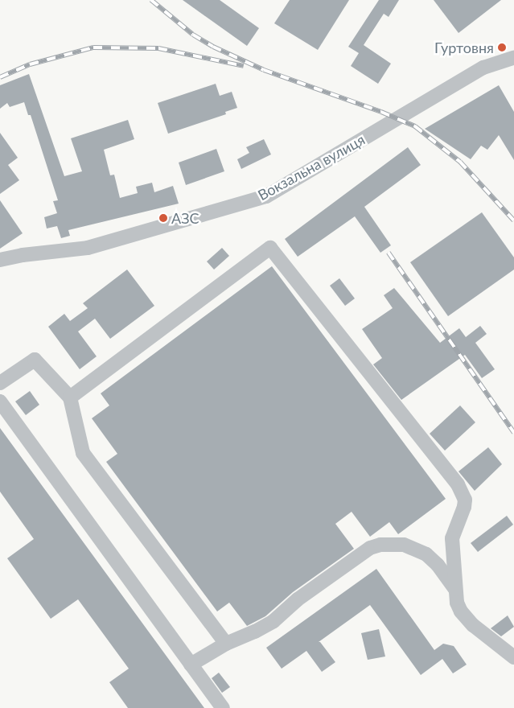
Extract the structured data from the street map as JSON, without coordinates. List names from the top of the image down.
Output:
{
  "streets": {
    "street": ["Вокзальна вулиця"]
  },
  "places": ["Гуртовня", "АЗС"]
}
